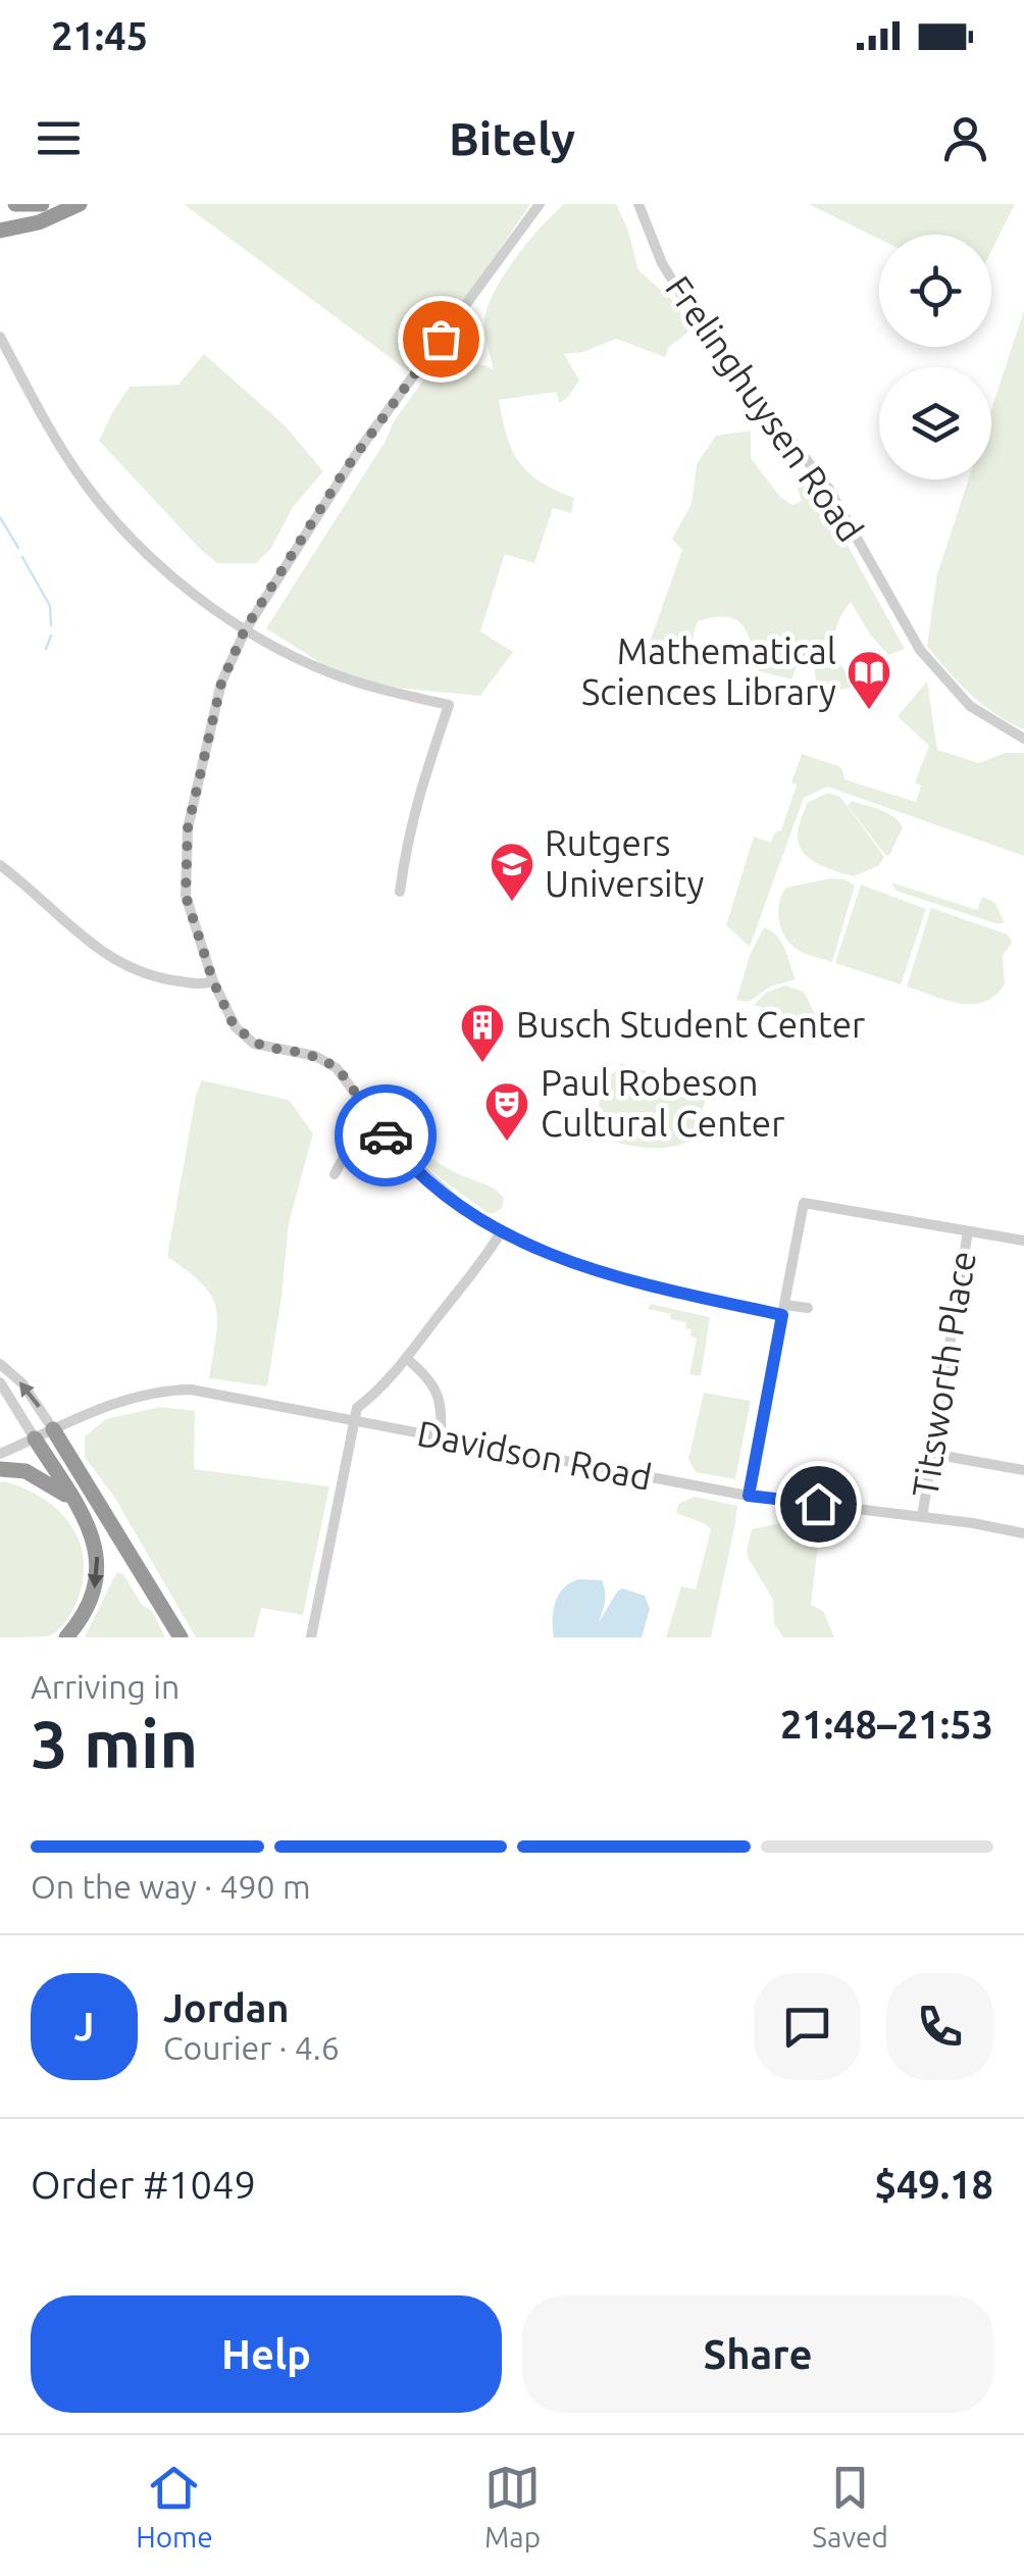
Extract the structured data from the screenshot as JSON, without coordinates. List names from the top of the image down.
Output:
{
  "streets": {
    "street": ["Frelinghuysen Road", "Titsworth Place", "Davidson Road"]
  },
  "crossings": [
    ["Titsworth Place", "Davidson Road"]
  ],
  "places": {
    "library": ["Mathematical Sciences Library"],
    "school or university": ["Rutgers University"],
    "building": ["Busch Student Center"],
    "theatre": ["Paul Robeson Cultural Center"]
  },
  "page": {
    "status": "21:45",
    "header": "Bitely",
    "heading": ["3 min", "Arriving in", "21:48–21:53"],
    "panel": [
      "Jordan",
      "Courier · 4.6",
      "Order #1049",
      "$49.18"
    ],
    "bar": "On the way · 490 m",
    "round": "J",
    "buttons": ["Help", "Share"],
    "tabs": ["Home", "Map", "Saved"]
  }
}
